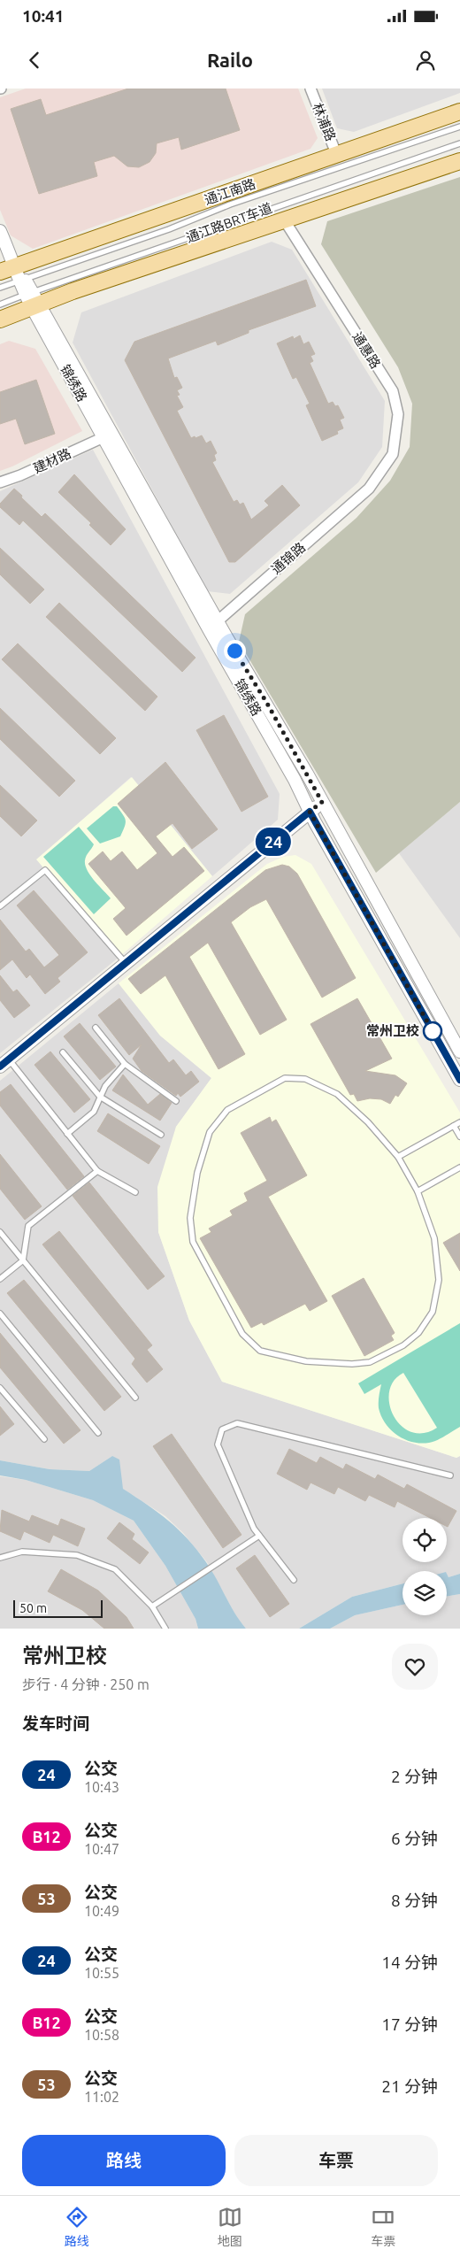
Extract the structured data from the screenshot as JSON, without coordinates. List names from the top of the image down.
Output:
{
  "streets": {
    "main road": ["通江南路"],
    "street": [
      "林浦路",
      "通惠路",
      "锦绣路",
      "建材路",
      "通锦路"
    ],
    "lane": ["通江路BRT车道"]
  },
  "crossings": [
    ["林浦路", "通江南路"],
    ["通江南路", "通江路BRT车道"],
    ["通江南路", "锦绣路"],
    ["通江路BRT车道", "锦绣路"],
    ["通惠路", "通锦路"],
    ["锦绣路", "建材路"],
    ["锦绣路", "通锦路"]
  ],
  "places": ["常州卫校"],
  "lines": ["bus line 24"],
  "scale_bar": "50 m",
  "page": {
    "status": "10:41",
    "header": "Railo",
    "on_map": "24",
    "scale": "50 m",
    "heading": [
      ["常州卫校", "步行 · 4 分钟 · 250 m"],
      "发车时间"
    ],
    "list": [
      {
        "mark": "24",
        "name": "公交",
        "note": "10:43",
        "value": "2 分钟"
      },
      {
        "mark": "B12",
        "name": "公交",
        "note": "10:47",
        "value": "6 分钟"
      },
      {
        "mark": "53",
        "name": "公交",
        "note": "10:49",
        "value": "8 分钟"
      },
      {
        "mark": "24",
        "name": "公交",
        "note": "10:55",
        "value": "14 分钟"
      },
      {
        "mark": "B12",
        "name": "公交",
        "note": "10:58",
        "value": "17 分钟"
      },
      {
        "mark": "53",
        "name": "公交",
        "note": "11:02",
        "value": "21 分钟"
      }
    ],
    "buttons": ["路线", "车票"],
    "tabs": ["路线", "地图", "车票"]
  }
}
